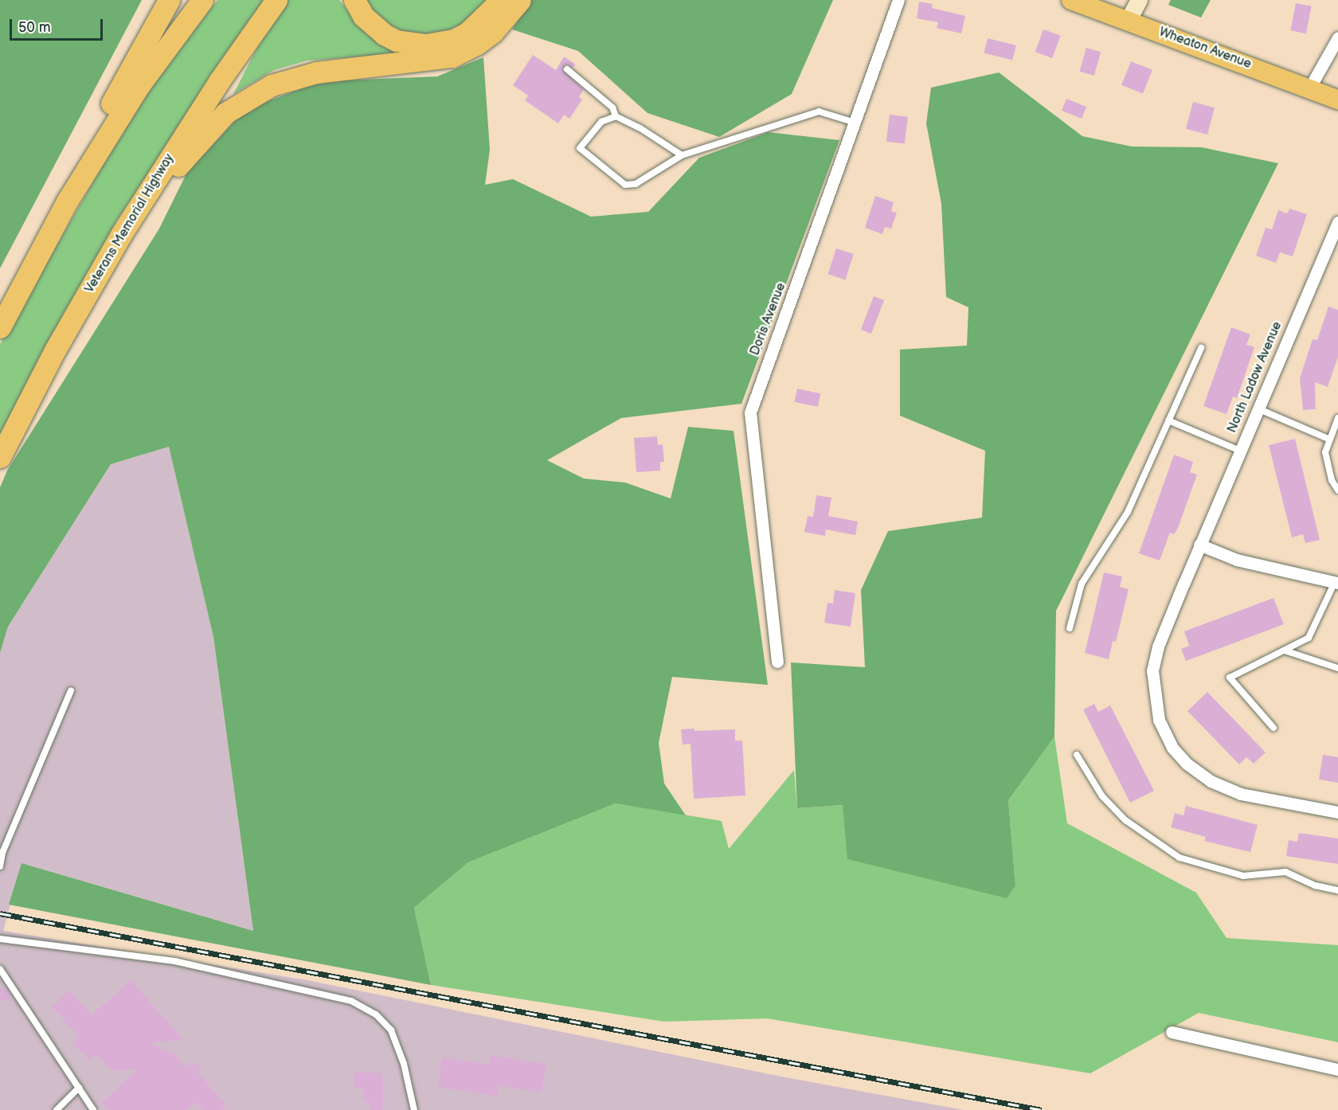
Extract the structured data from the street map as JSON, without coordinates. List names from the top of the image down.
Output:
{
  "streets": {
    "highway": ["Veterans Memorial Highway"],
    "main road": ["Wheaton Avenue"],
    "street": ["Doris Avenue", "North Ladow Avenue"]
  },
  "scale_bar": "50 m"
}
